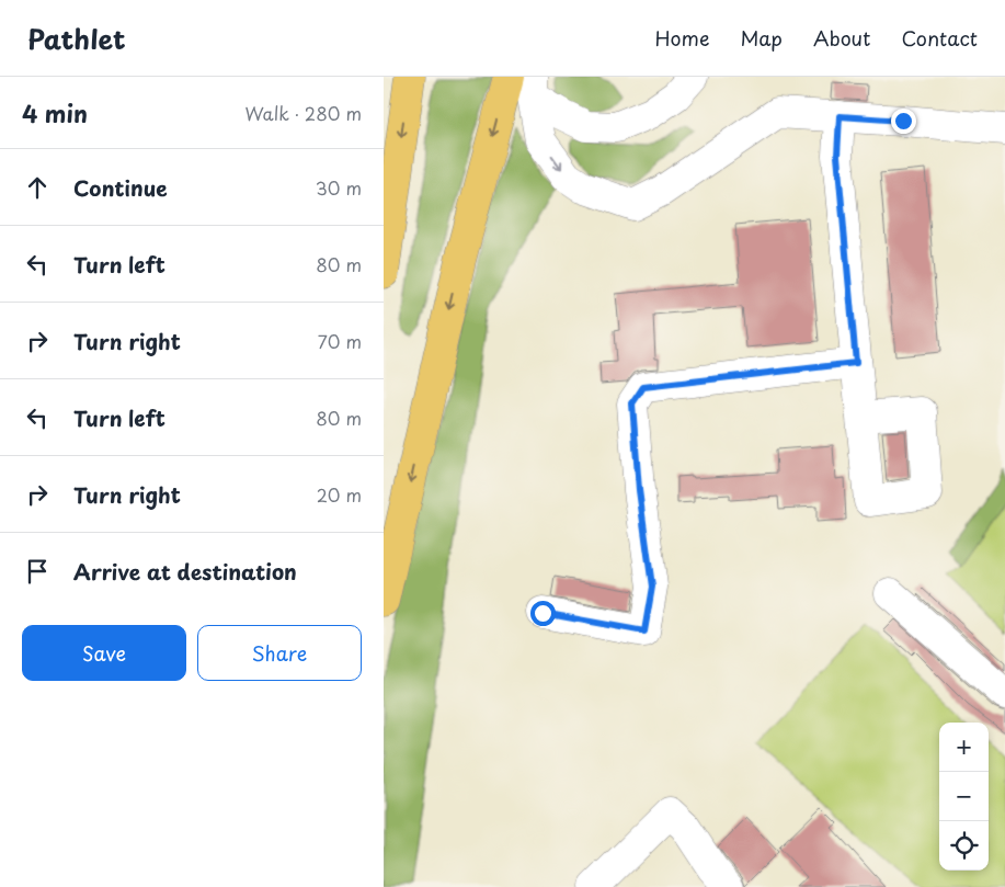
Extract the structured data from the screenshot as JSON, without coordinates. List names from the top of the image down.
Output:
{
  "page": {
    "header": "Pathlet",
    "nav": [
      "Home",
      "Map",
      "About",
      "Contact"
    ],
    "heading": ["4 min", "Walk · 280 m"],
    "list": [
      ["Continue", "30 m"],
      ["Turn left", "80 m"],
      ["Turn right", "70 m"],
      ["Turn left", "80 m"],
      ["Turn right", "20 m"],
      "Arrive at destination"
    ],
    "buttons": ["Save", "Share"],
    "map_buttons": ["+", "−"]
  }
}
